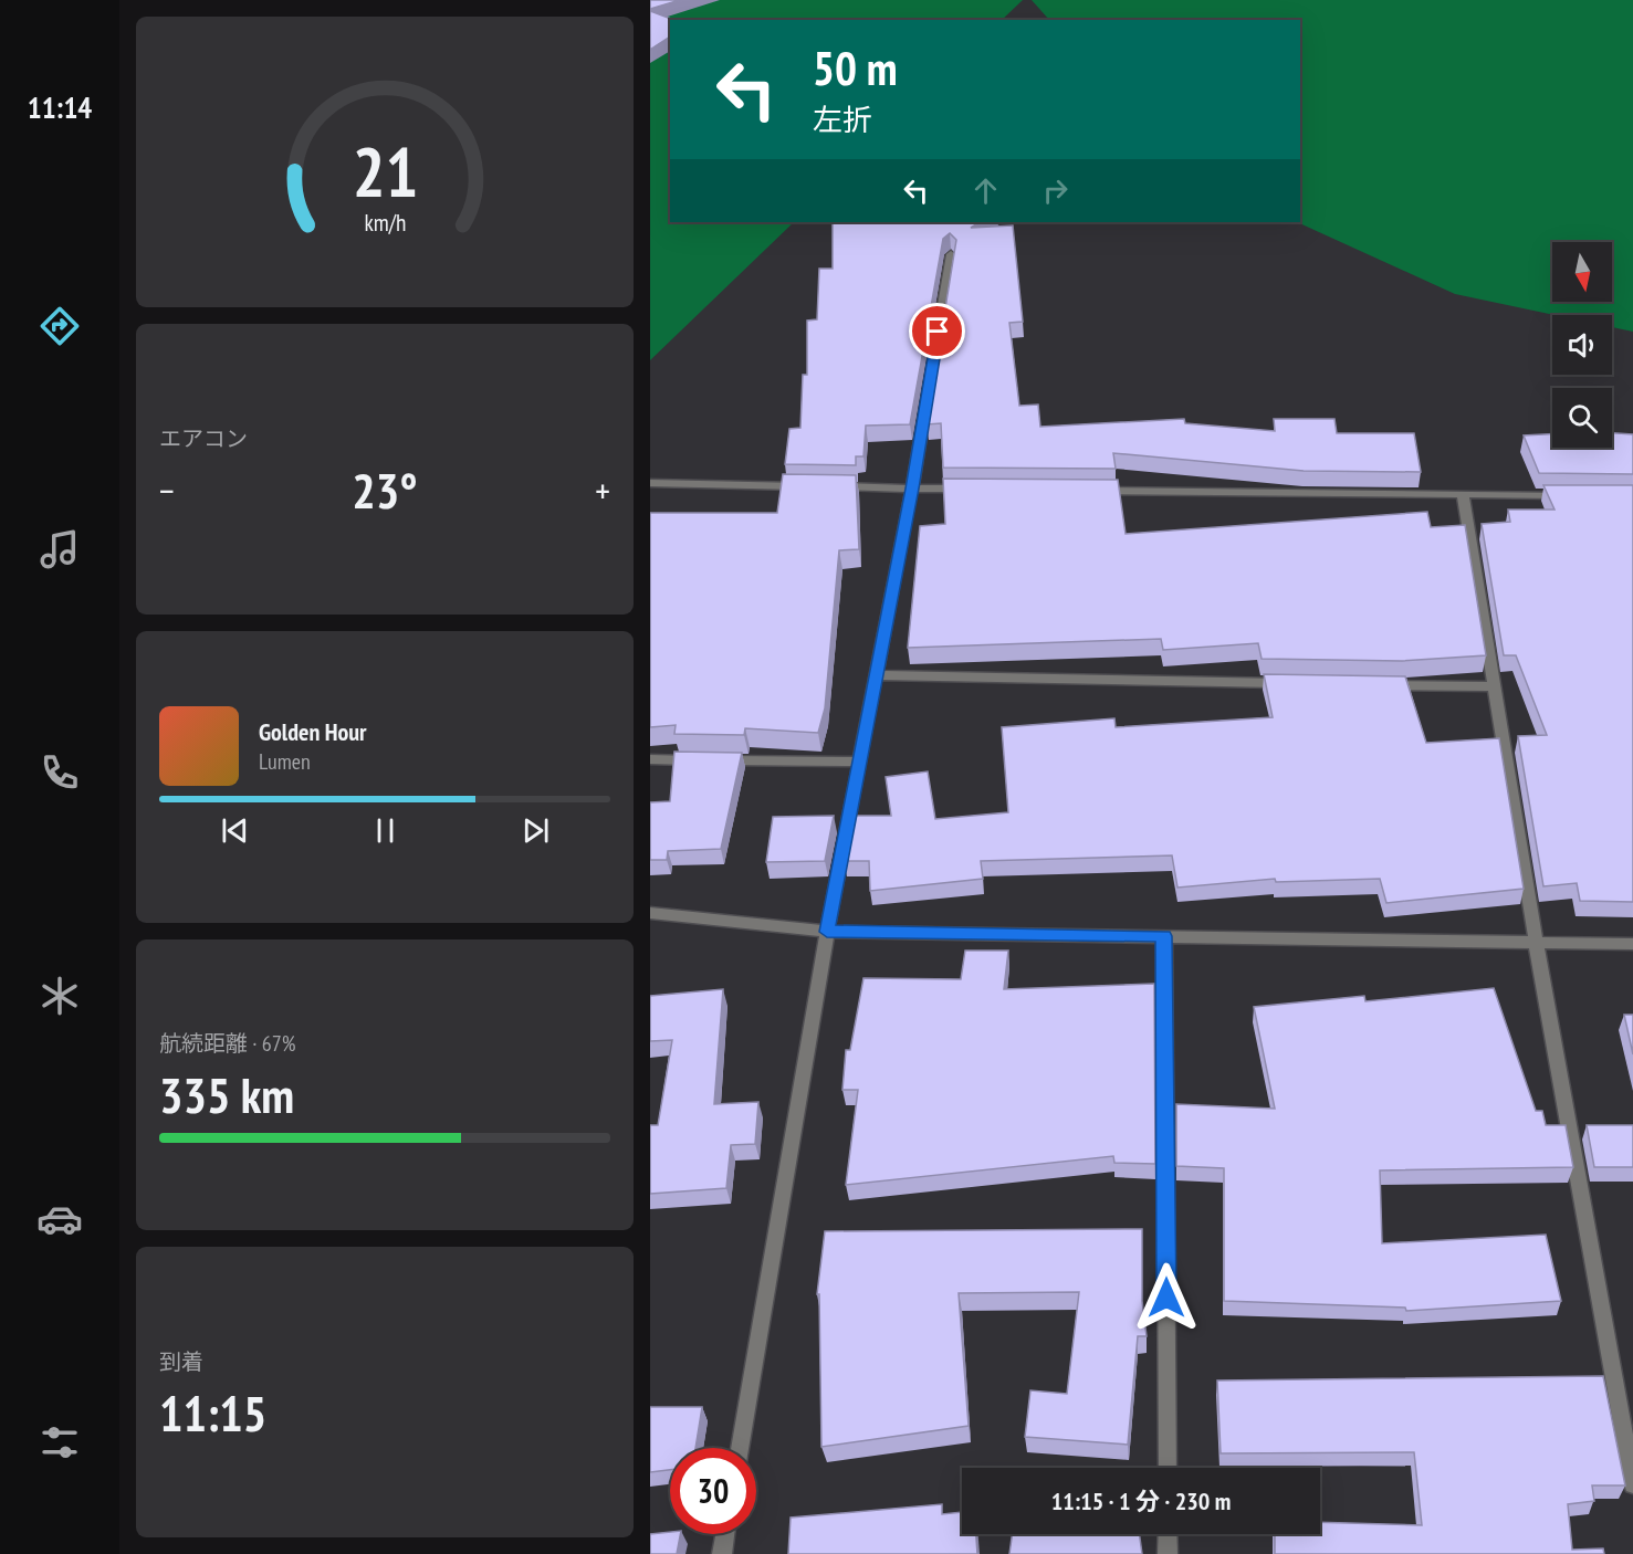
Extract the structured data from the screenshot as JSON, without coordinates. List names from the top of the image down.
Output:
{
  "north": "bottom",
  "page": {
    "tabs": "11:14",
    "turn": ["50 m", "左折"],
    "tile": [
      "エアコン",
      ["航続距離 · 67%", "335 km"],
      ["到着", "11:15"]
    ],
    "heat": ["−", "23°", "+"],
    "song": ["Golden Hour", "Lumen"],
    "limit": "30",
    "trip": "11:15 · 1 分 · 230 m",
    "gauge": ["21", "km/h"]
  }
}
